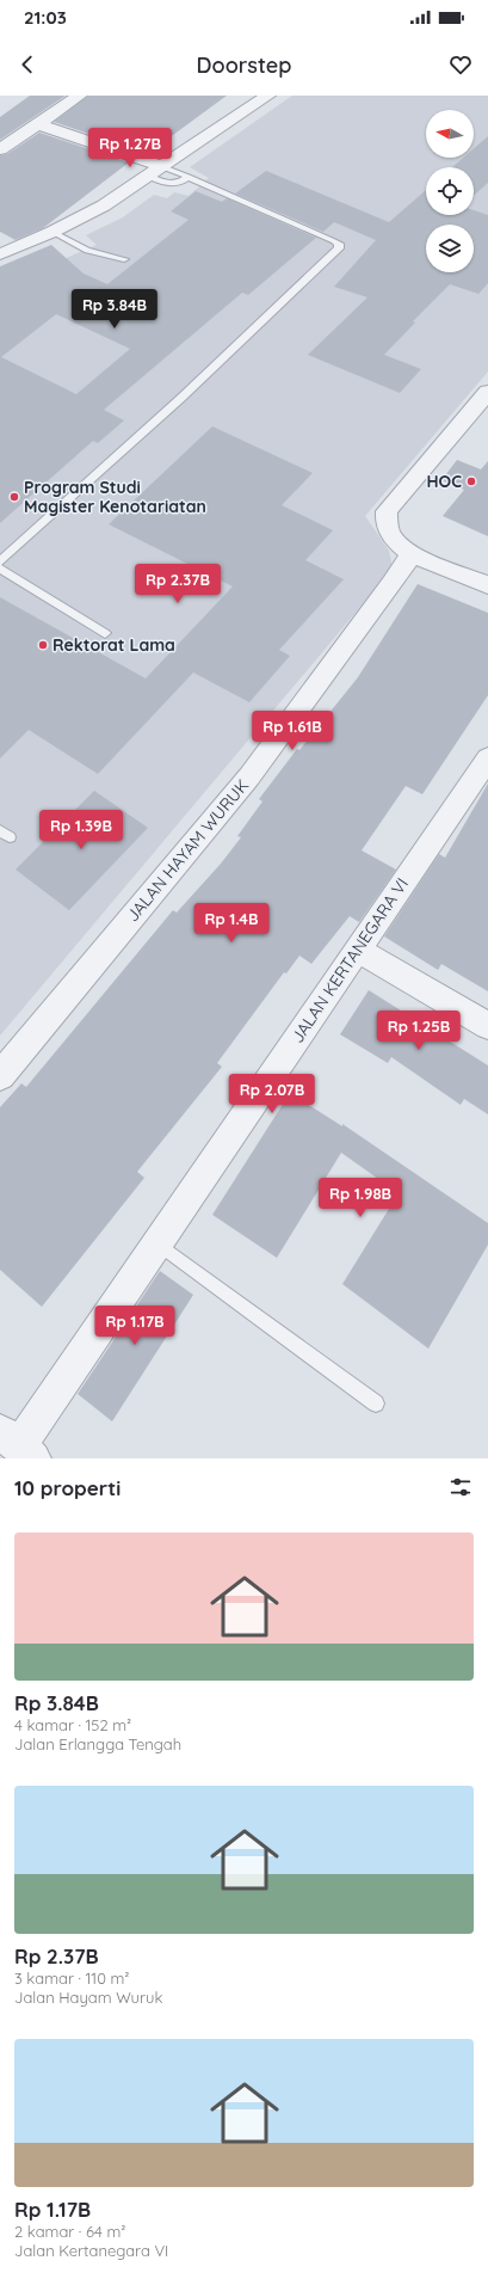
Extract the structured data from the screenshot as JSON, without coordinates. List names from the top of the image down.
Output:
{
  "streets": {
    "street": ["JALAN HAYAM WURUK", "JALAN KERTANEGARA VI"]
  },
  "places": ["HOC", "Program Studi Magister Kenotariatan", "Rektorat Lama"],
  "north": "left",
  "page": {
    "status": "21:03",
    "header": "Doorstep",
    "price": [
      "Rp 1.27B",
      "Rp 3.84B",
      "Rp 2.37B",
      "Rp 1.61B",
      "Rp 1.39B",
      "Rp 1.4B",
      "Rp 1.25B",
      "Rp 2.07B",
      "Rp 1.98B",
      "Rp 1.17B"
    ],
    "heading": "10 properti",
    "list": [
      {
        "name": "Rp 3.84B",
        "note": "4 kamar · 152 m² · Jalan Erlangga Tengah"
      },
      {
        "name": "Rp 2.37B",
        "note": "3 kamar · 110 m² · Jalan Hayam Wuruk"
      },
      {
        "name": "Rp 1.17B",
        "note": "2 kamar · 64 m² · Jalan Kertanegara VI"
      }
    ]
  }
}
